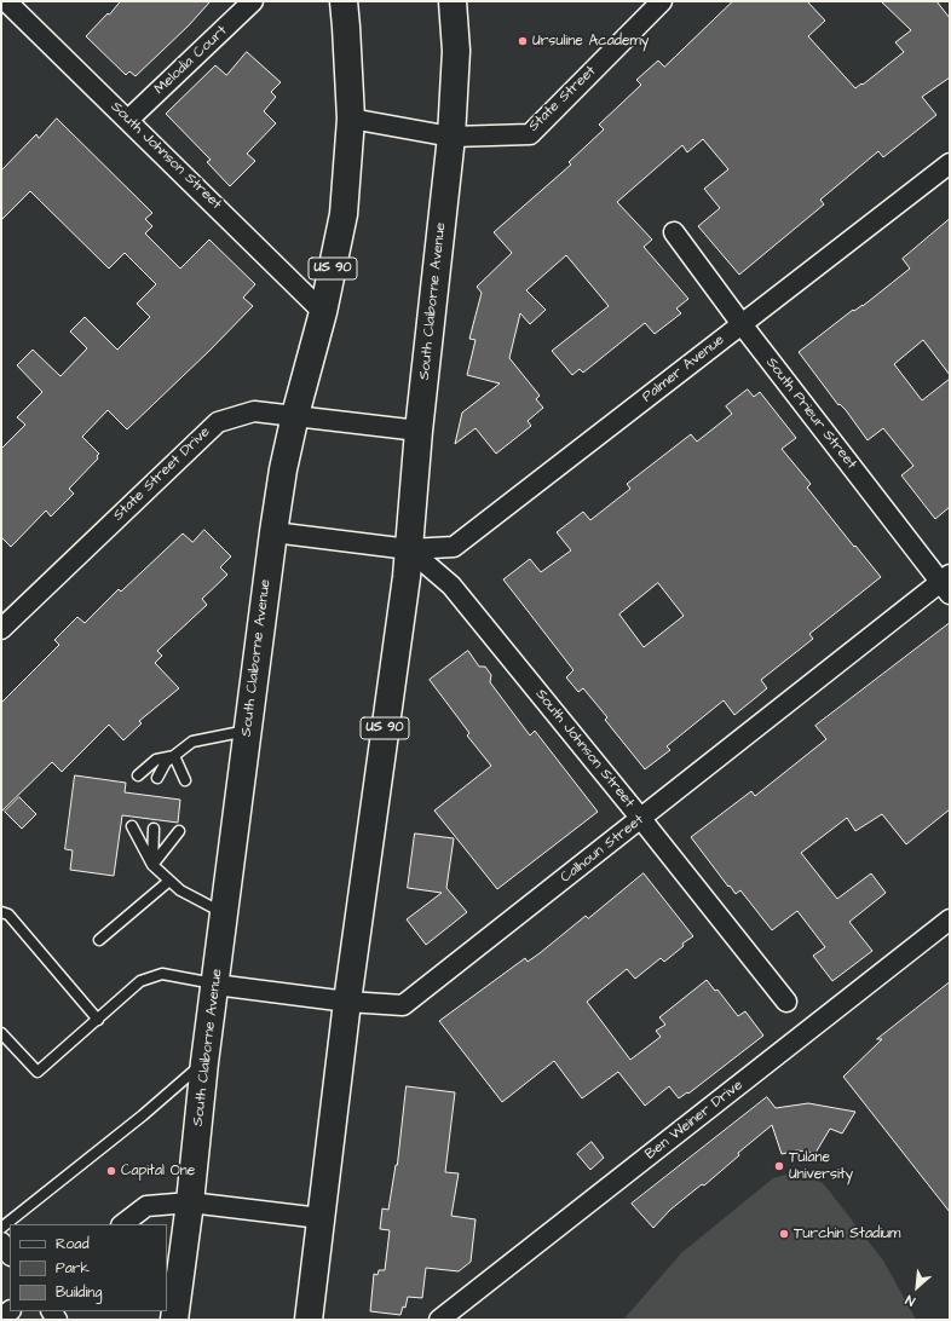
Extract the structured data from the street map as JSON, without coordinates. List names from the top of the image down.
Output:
{
  "streets": {
    "main road": ["US 90", "South Claiborne Avenue"],
    "street": [
      "Melodia Court",
      "State Street",
      "South Johnson Street",
      "Palmer Avenue",
      "South Prieur Street",
      "State Street Drive",
      "Calhoun Street",
      "Ben Weiner Drive"
    ]
  },
  "crossings": [
    ["Melodia Court", "South Johnson Street"],
    ["State Street", "South Claiborne Avenue"],
    ["South Johnson Street", "South Claiborne Avenue"],
    ["South Johnson Street", "Palmer Avenue"],
    ["South Johnson Street", "Calhoun Street"],
    ["South Claiborne Avenue", "Palmer Avenue"],
    ["South Claiborne Avenue", "State Street Drive"],
    ["South Claiborne Avenue", "Calhoun Street"],
    ["Palmer Avenue", "South Prieur Street"],
    ["South Prieur Street", "Calhoun Street"]
  ],
  "places": [
    "Ursuline Academy",
    "Tulane University",
    "Capital One",
    "Turchin Stadium"
  ],
  "legend": ["Road", "Park", "Building"],
  "north": "bottom left"
}
